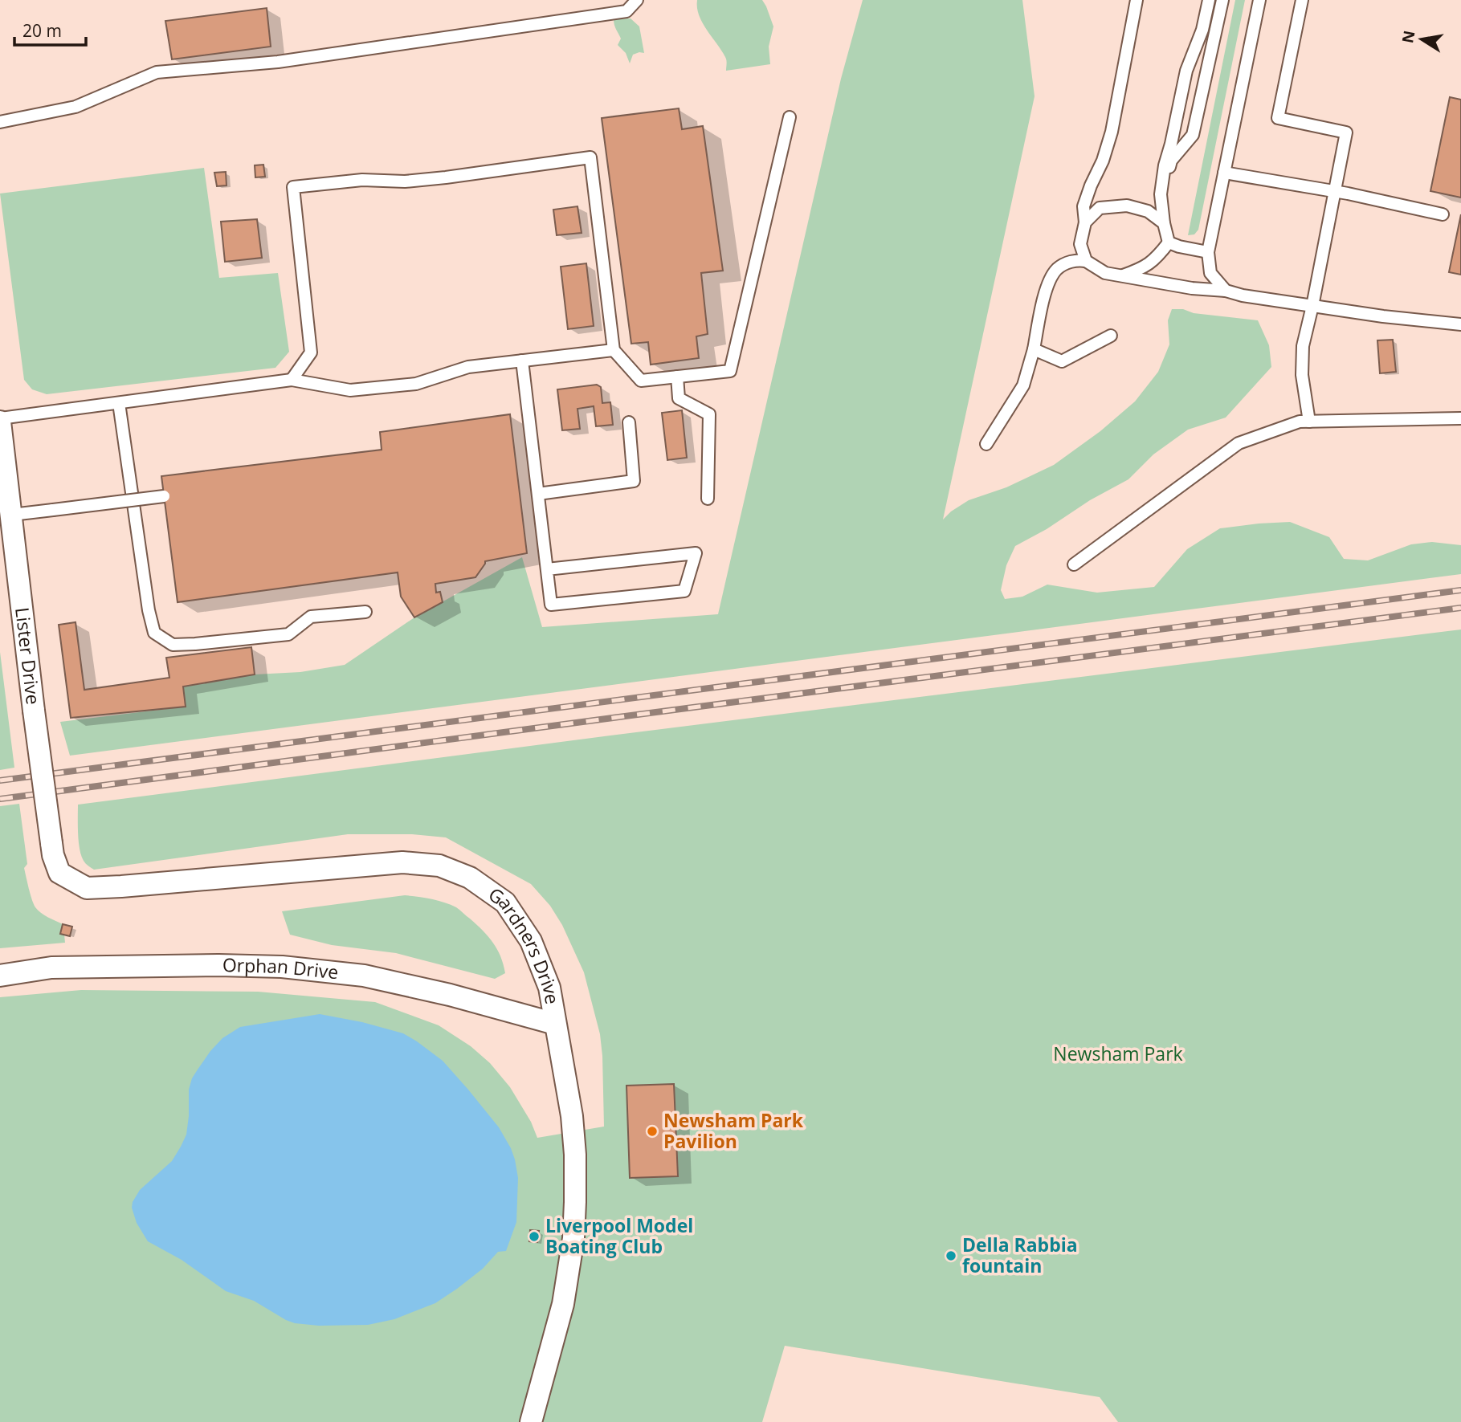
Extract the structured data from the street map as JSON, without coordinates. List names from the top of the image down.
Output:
{
  "streets": {
    "street": ["Lister Drive", "Gardners Drive", "Orphan Drive"]
  },
  "crossings": [
    ["Lister Drive", "Gardners Drive"],
    ["Gardners Drive", "Orphan Drive"]
  ],
  "parks": ["Newsham Park"],
  "places": ["Newsham Park Pavilion", "Liverpool Model Boating Club", "Della Rabbia fountain"],
  "scale_bar": "20 m",
  "north": "left"
}
